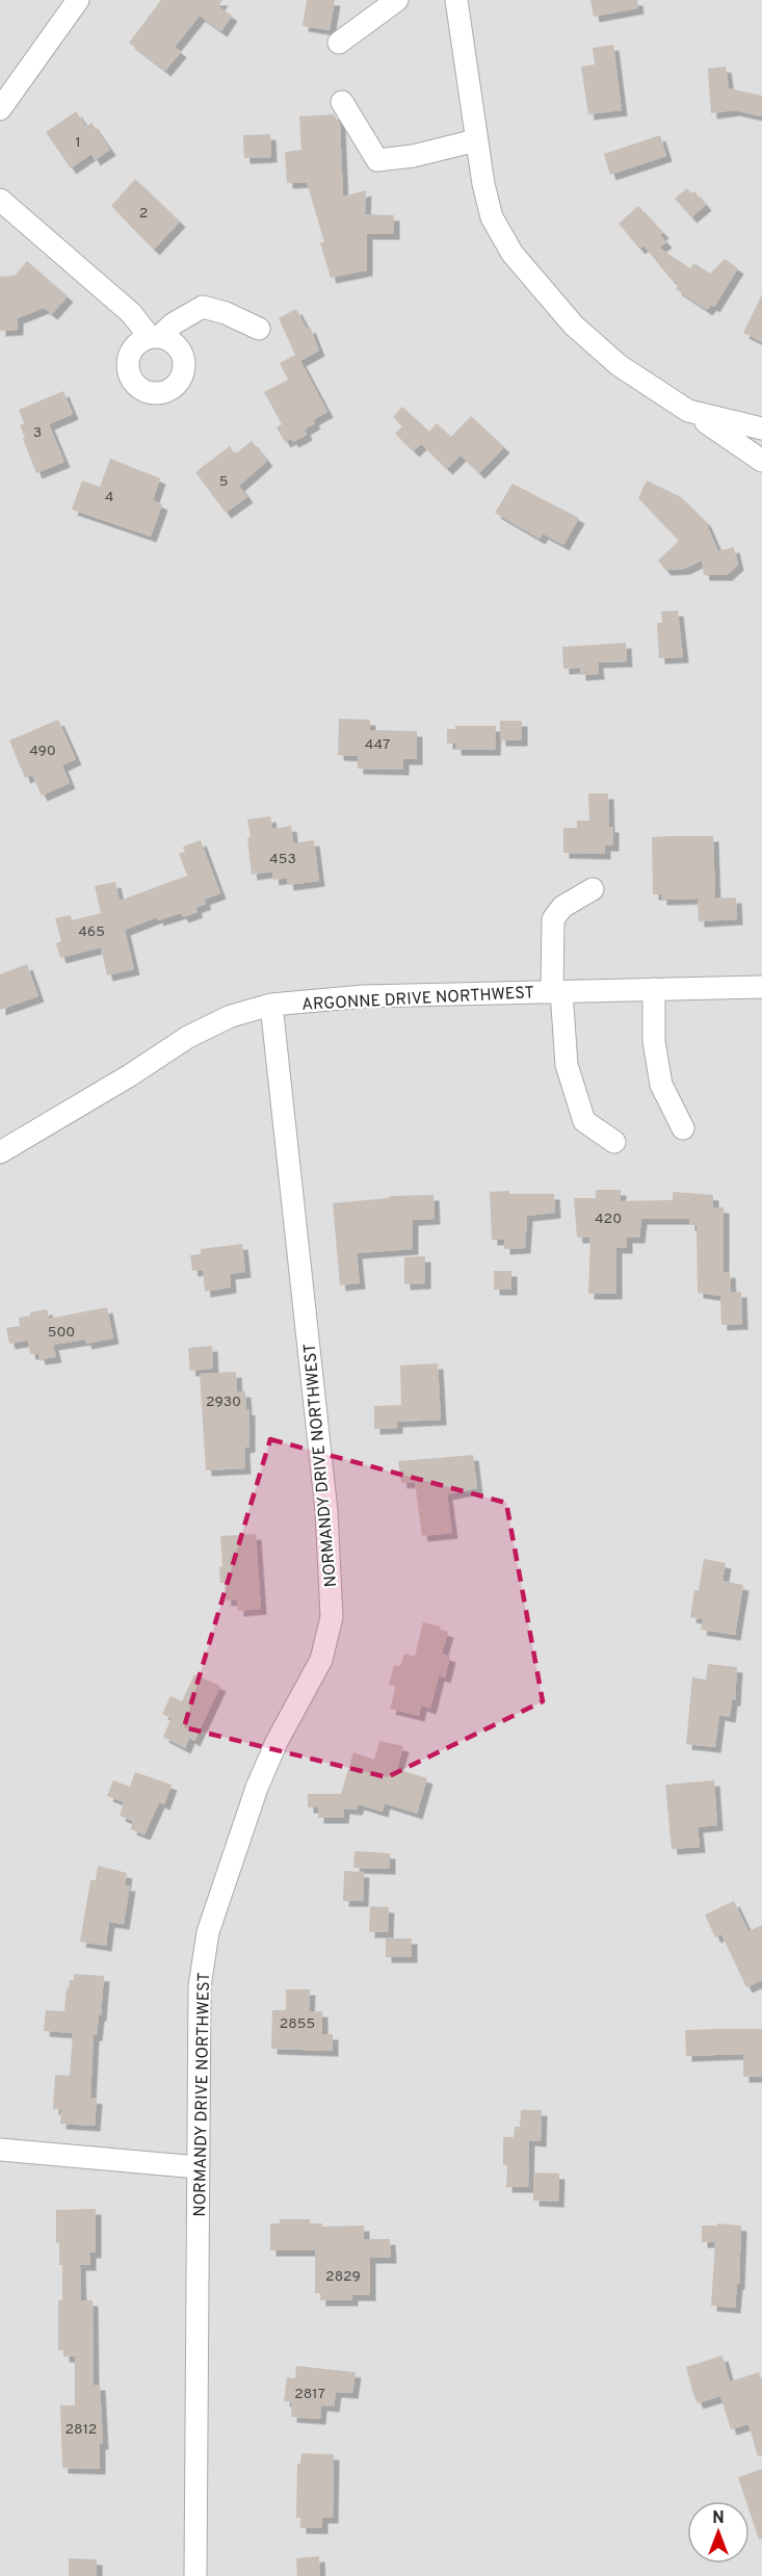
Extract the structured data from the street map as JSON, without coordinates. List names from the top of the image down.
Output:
{
  "streets": {
    "street": ["ARGONNE DRIVE NORTHWEST", "NORMANDY DRIVE NORTHWEST"]
  },
  "crossings": [
    ["ARGONNE DRIVE NORTHWEST", "NORMANDY DRIVE NORTHWEST"]
  ],
  "house_numbers": [
    "1",
    "2",
    "3",
    "5",
    "4",
    "447",
    "490",
    "453",
    "465",
    "420",
    "500",
    "2930",
    "2855",
    "2829",
    "2817",
    "2812"
  ],
  "north": "top"
}
